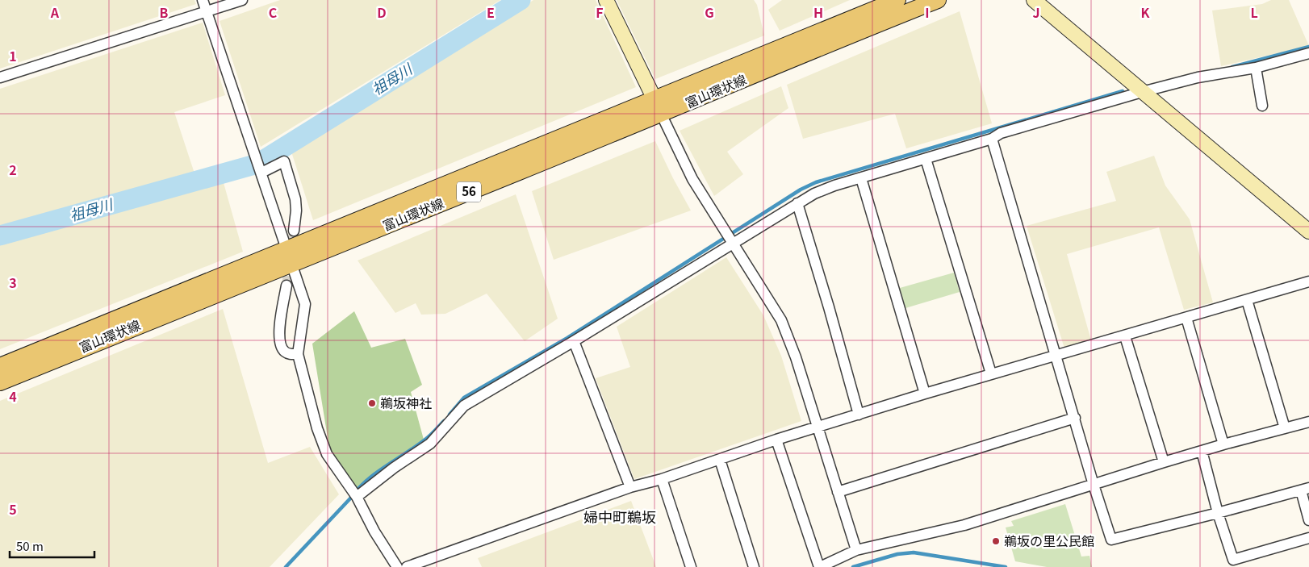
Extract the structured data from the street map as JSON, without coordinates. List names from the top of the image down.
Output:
{
  "streets": {
    "main road": ["富山環状線", "56"]
  },
  "districts": ["婦中町鵜坂"],
  "water": ["祖母川"],
  "places": ["鵜坂神社", "鵜坂の里公民館"],
  "scale_bar": "50 m",
  "grid": {
    "columns": [
      "A",
      "B",
      "C",
      "D",
      "E",
      "F",
      "G",
      "H",
      "I",
      "J",
      "K",
      "L"
    ],
    "rows": [
      "1",
      "2",
      "3",
      "4",
      "5"
    ]
  }
}
